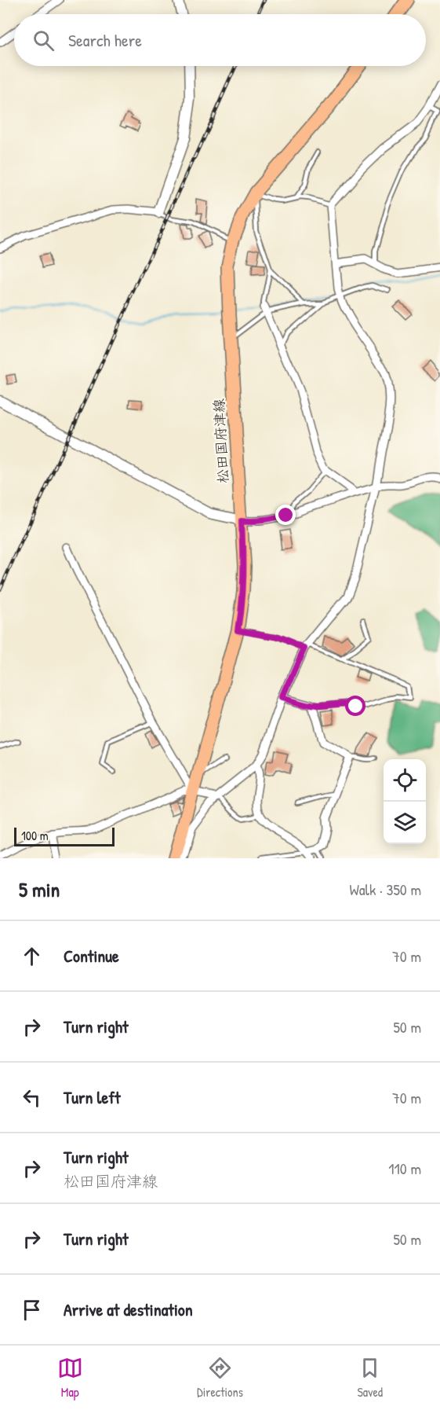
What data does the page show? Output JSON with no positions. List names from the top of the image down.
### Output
{
  "streets": {
    "main road": ["松田国府津線"]
  },
  "scale_bar": "100 m",
  "page": {
    "search": "Search here",
    "scale": "100 m",
    "heading": ["5 min", "Walk · 350 m"],
    "list": [
      ["Continue", "70 m"],
      ["Turn right", "50 m"],
      ["Turn left", "70 m"],
      ["Turn right", "松田国府津線", "110 m"],
      ["Turn right", "50 m"],
      "Arrive at destination"
    ],
    "nav": ["Map", "Directions", "Saved"]
  }
}
